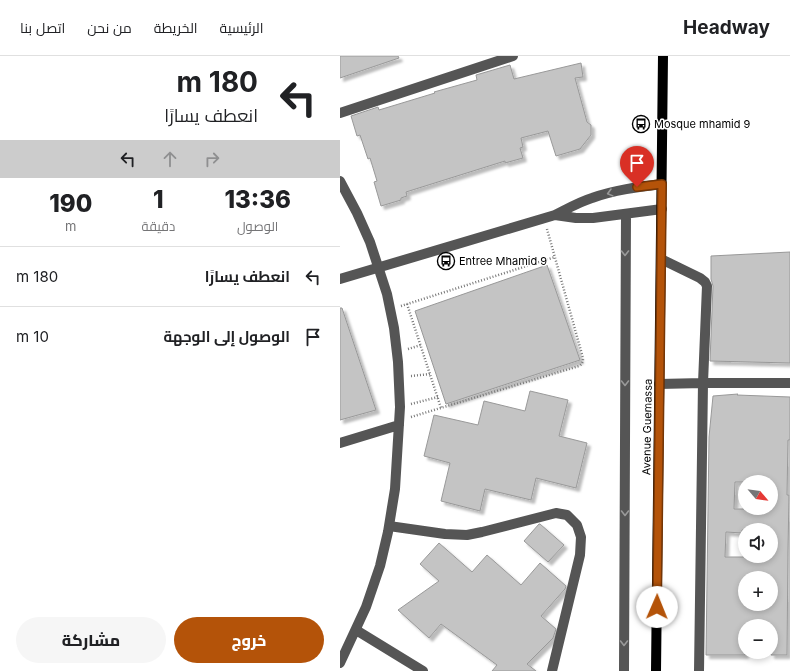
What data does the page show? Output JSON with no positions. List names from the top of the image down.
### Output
{
  "streets": {
    "main road": ["Avenue Guemassa"]
  },
  "places": {
    "bus stop": ["Mosque mhamid 9", "Entree Mhamid 9"]
  },
  "north": "bottom right",
  "page": {
    "header": "Headway",
    "nav": [
      "الرئيسية",
      "الخريطة",
      "من نحن",
      "اتصل بنا"
    ],
    "turn": ["180 m", "انعطف يسارًا"],
    "eta": [
      "13:36",
      "الوصول",
      "1",
      "دقيقة",
      "190",
      "m"
    ],
    "list": [
      {
        "name": "انعطف يسارًا",
        "value": "180 m"
      },
      {
        "name": "الوصول إلى الوجهة",
        "value": "10 m"
      }
    ],
    "map_buttons": ["+", "−"],
    "buttons": ["خروج", "مشاركة"]
  }
}
